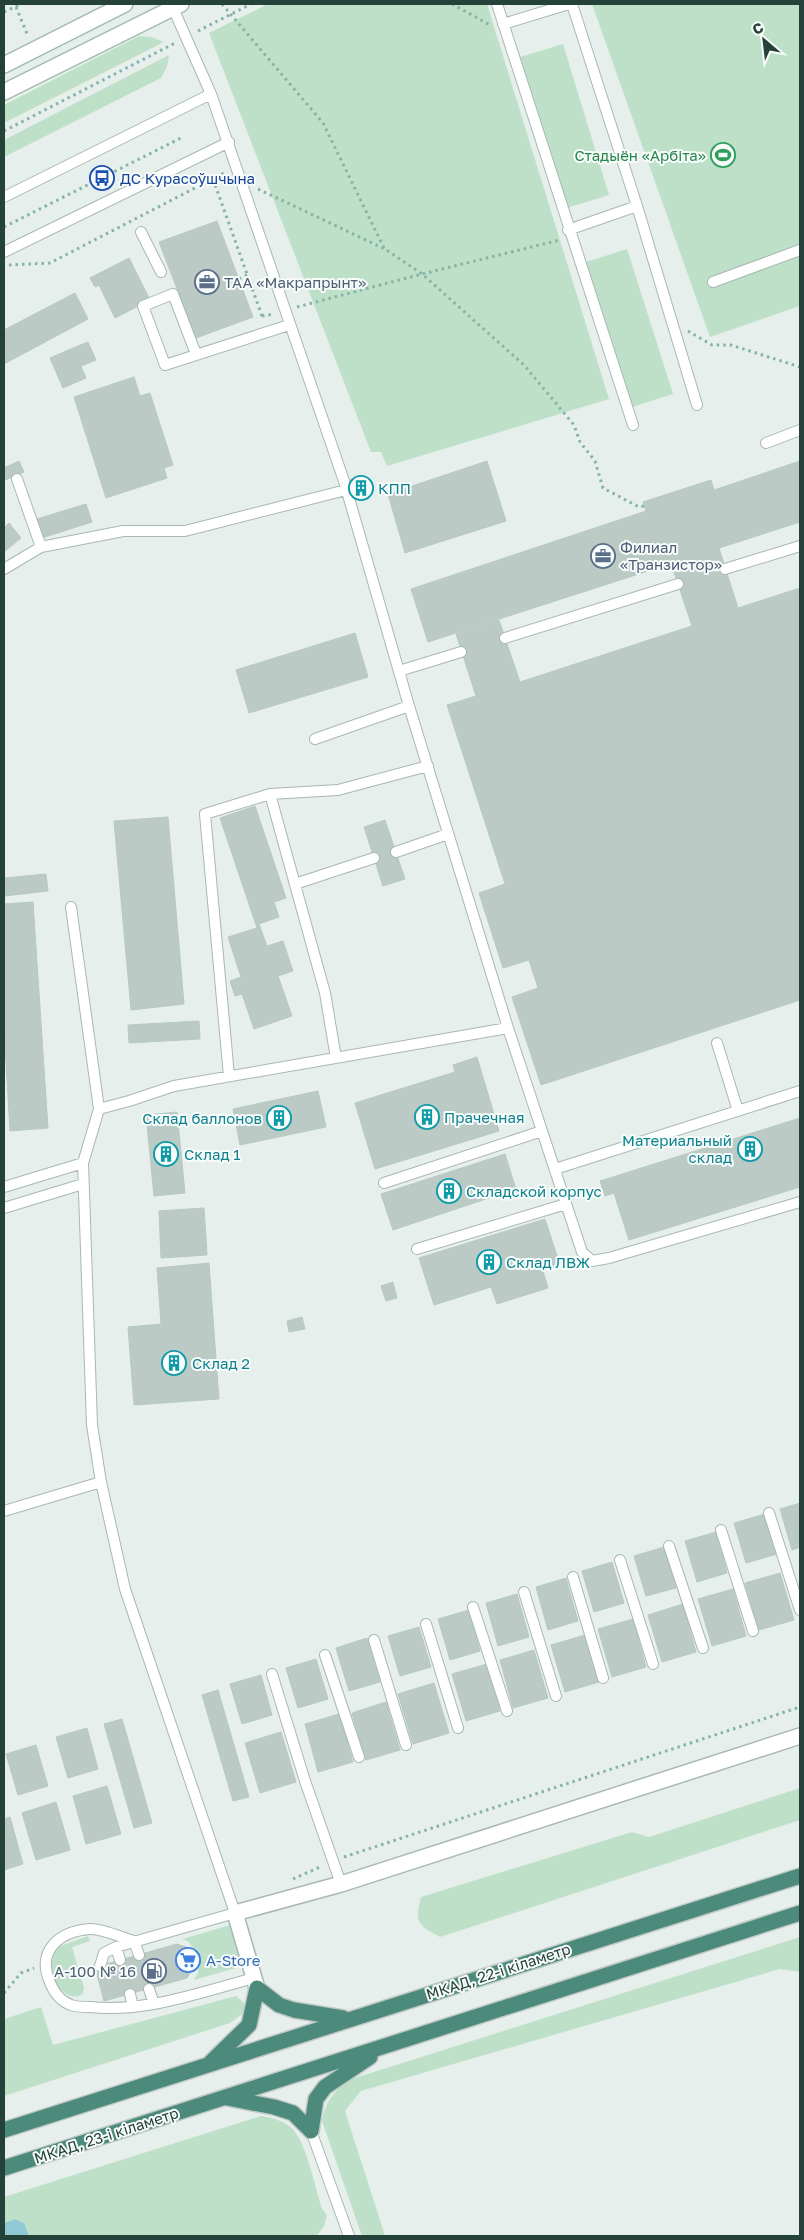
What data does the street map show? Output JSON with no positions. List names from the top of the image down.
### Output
{
  "streets": {
    "highway": ["МКАД, 22-і кіламетр", "МКАД, 23-і кіламетр"]
  },
  "places": {
    "sports": ["Стадыён «Арбіта»"],
    "bus stop": ["ДС Курасоўшчына"],
    "office": ["ТАА «Макрапрынт»", "Филиал «Транзистор»"],
    "building": [
      "КПП",
      "Прачечная",
      "Склад баллонов",
      "Материальный склад",
      "Склад 1",
      "Складской корпус",
      "Склад ЛВЖ",
      "Склад 2"
    ],
    "supermarket": ["A-Store"],
    "fuel station": ["А-100 № 16"]
  },
  "north": "top left"
}
